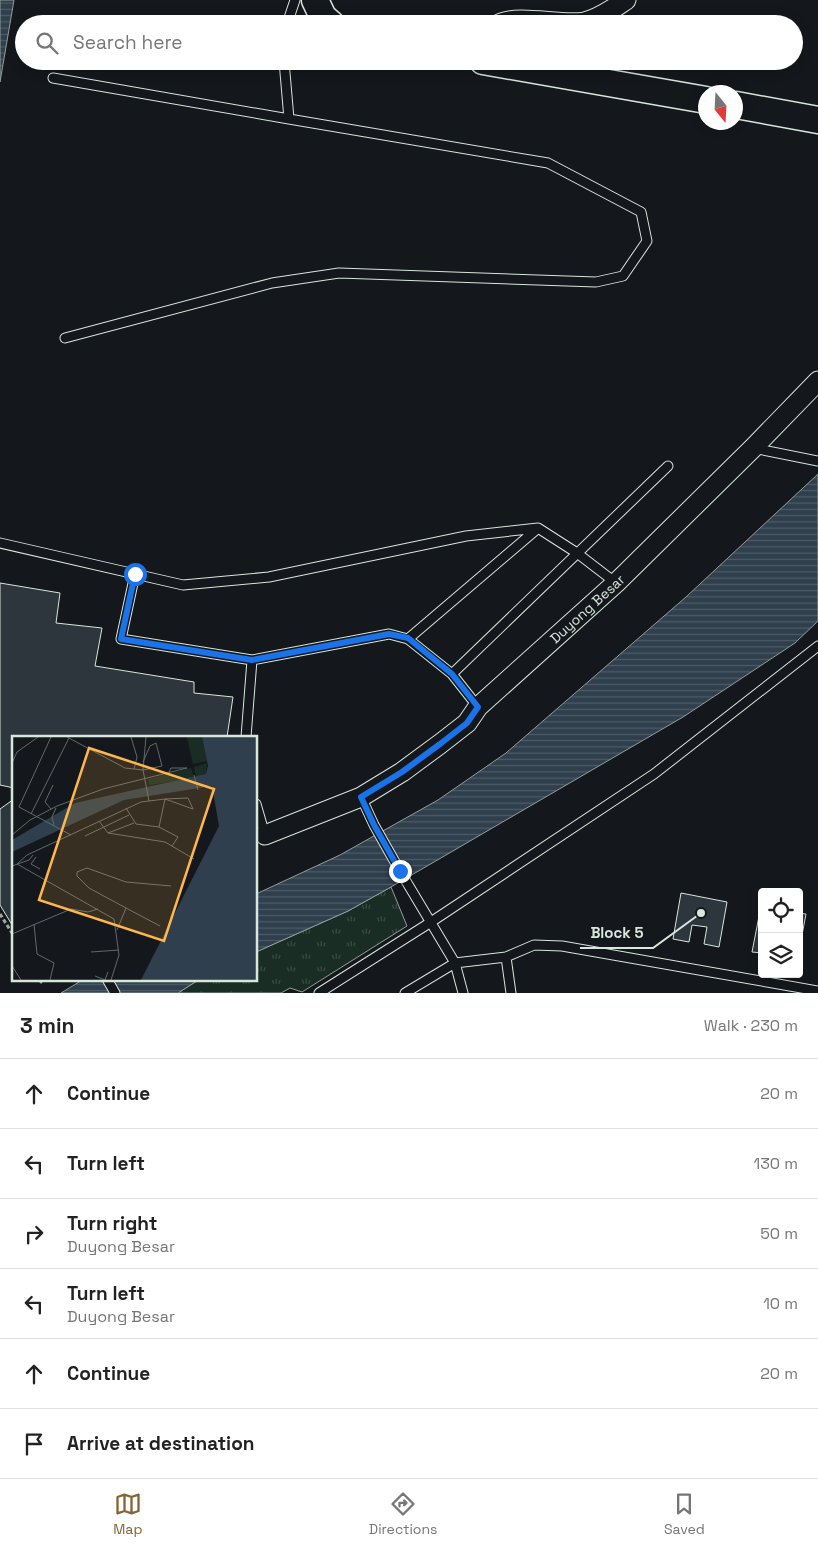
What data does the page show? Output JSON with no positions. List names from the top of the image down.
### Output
{
  "streets": {
    "street": ["Duyong Besar"]
  },
  "places": ["Block 5"],
  "north": "bottom",
  "page": {
    "search": "Search here",
    "heading": ["3 min", "Walk · 230 m"],
    "list": [
      ["Continue", "20 m"],
      ["Turn left", "130 m"],
      ["Turn right", "Duyong Besar", "50 m"],
      ["Turn left", "Duyong Besar", "10 m"],
      ["Continue", "20 m"],
      "Arrive at destination"
    ],
    "nav": ["Map", "Directions", "Saved"]
  }
}
